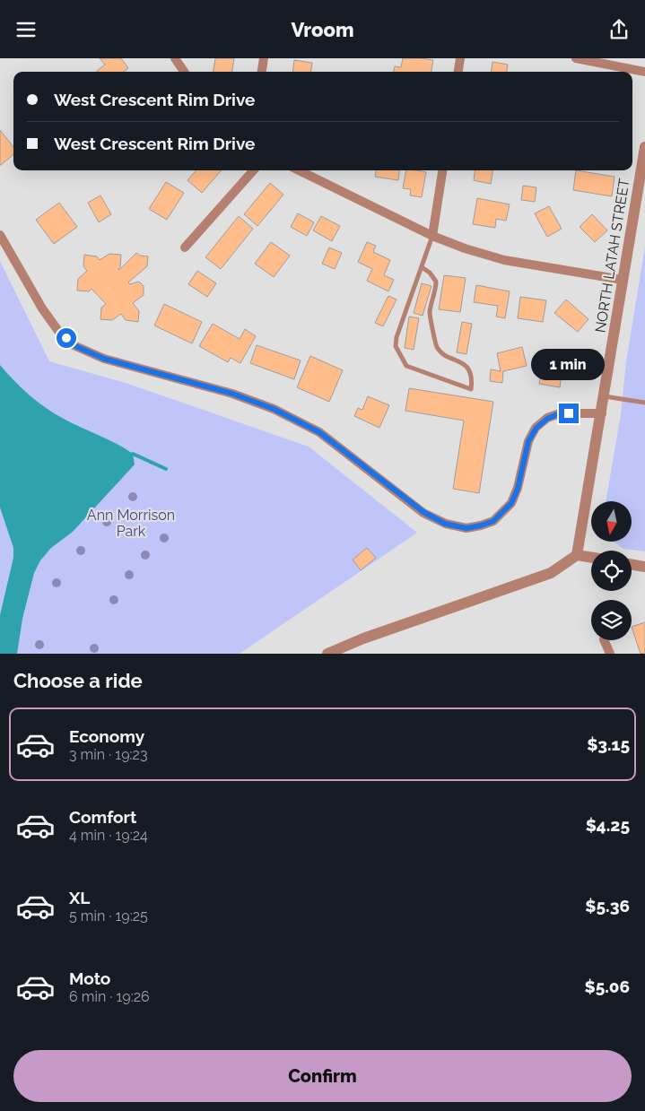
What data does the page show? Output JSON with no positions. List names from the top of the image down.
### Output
{
  "streets": {
    "street": ["NORTH LATAH STREET"]
  },
  "parks": ["Ann Morrison Park"],
  "north": "bottom",
  "page": {
    "header": "Vroom",
    "banner": ["West Crescent Rim Drive", "West Crescent Rim Drive"],
    "bubble": "1 min",
    "heading": "Choose a ride",
    "list": [
      {
        "name": "Economy",
        "note": "3 min · 19:23",
        "value": "$3.15"
      },
      {
        "name": "Comfort",
        "note": "4 min · 19:24",
        "value": "$4.25"
      },
      {
        "name": "XL",
        "note": "5 min · 19:25",
        "value": "$5.36"
      },
      {
        "name": "Moto",
        "note": "6 min · 19:26",
        "value": "$5.06"
      }
    ],
    "buttons": "Confirm"
  }
}
